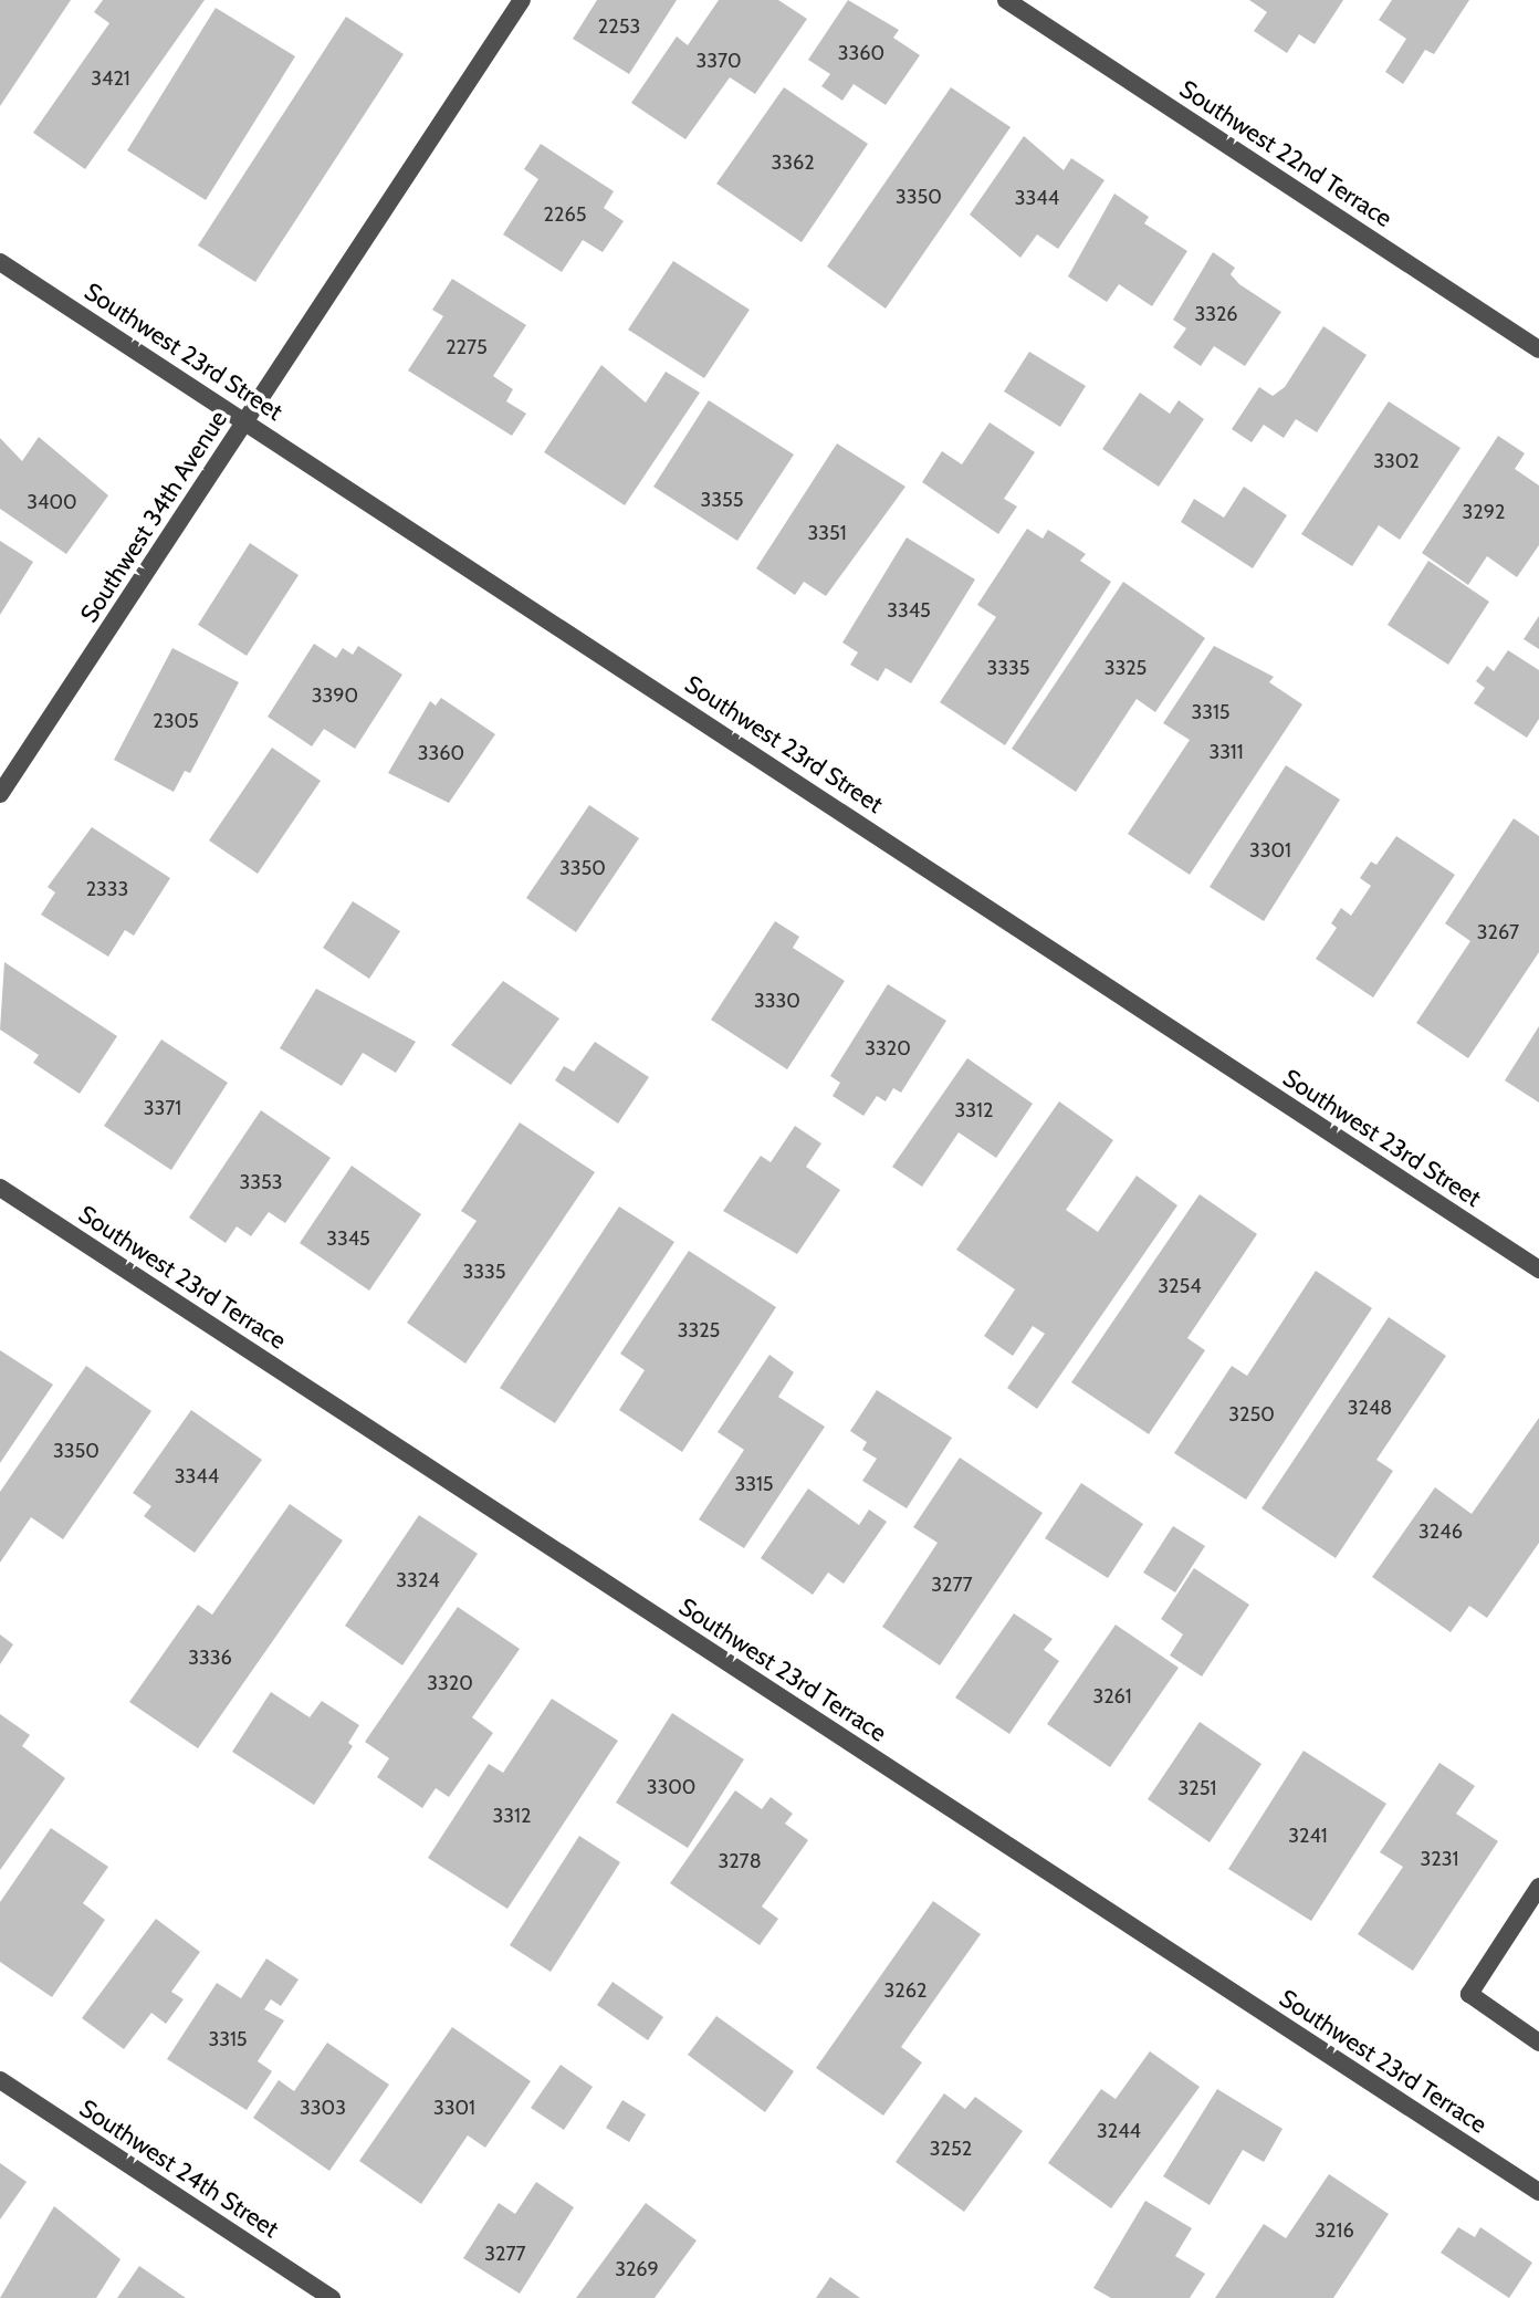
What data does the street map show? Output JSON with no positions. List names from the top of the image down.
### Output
{
  "streets": {
    "street": [
      "Southwest 22nd Terrace",
      "Southwest 23rd Street",
      "Southwest 34th Avenue",
      "Southwest 23rd Terrace",
      "Southwest 24th Street"
    ]
  },
  "crossings": [
    ["Southwest 23rd Street", "Southwest 34th Avenue"]
  ],
  "house_numbers": [
    "2253",
    "3360",
    "3370",
    "3421",
    "3362",
    "3350",
    "3344",
    "2265",
    "3326",
    "2275",
    "3302",
    "3355",
    "3400",
    "3292",
    "3351",
    "3345",
    "3335",
    "3325",
    "3390",
    "3315",
    "2305",
    "3311",
    "3360",
    "3301",
    "3350",
    "2333",
    "3267",
    "3330",
    "3320",
    "3371",
    "3312",
    "3353",
    "3345",
    "3335",
    "3254",
    "3325",
    "3248",
    "3250",
    "3350",
    "3344",
    "3315",
    "3246",
    "3324",
    "3277",
    "3336",
    "3320",
    "3261",
    "3300",
    "3251",
    "3312",
    "3241",
    "3231",
    "3278",
    "3262",
    "3315",
    "3303",
    "3301",
    "3244",
    "3252",
    "3216",
    "3277",
    "3269"
  ]
}
